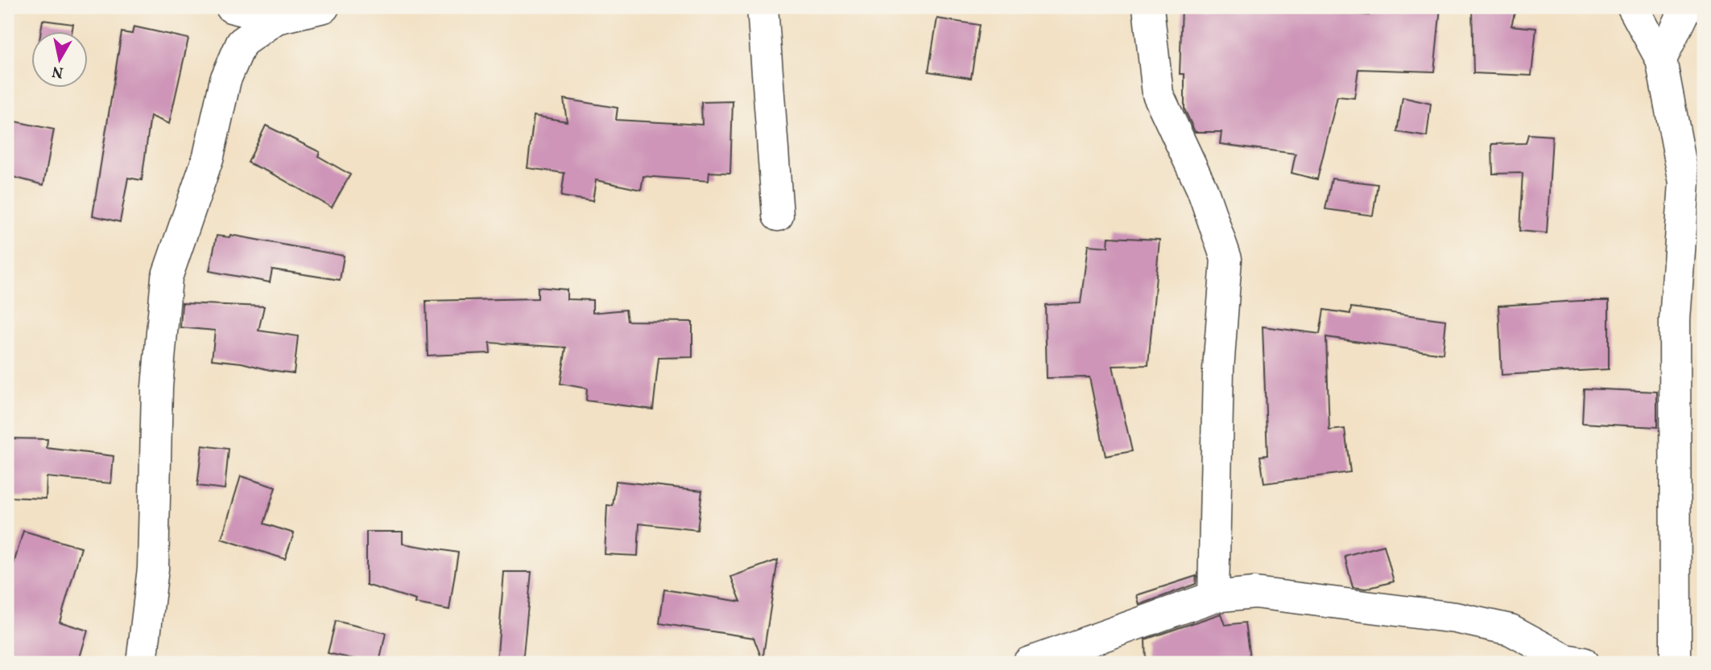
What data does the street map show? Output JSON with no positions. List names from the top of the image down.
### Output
{
  "north": "bottom"
}
